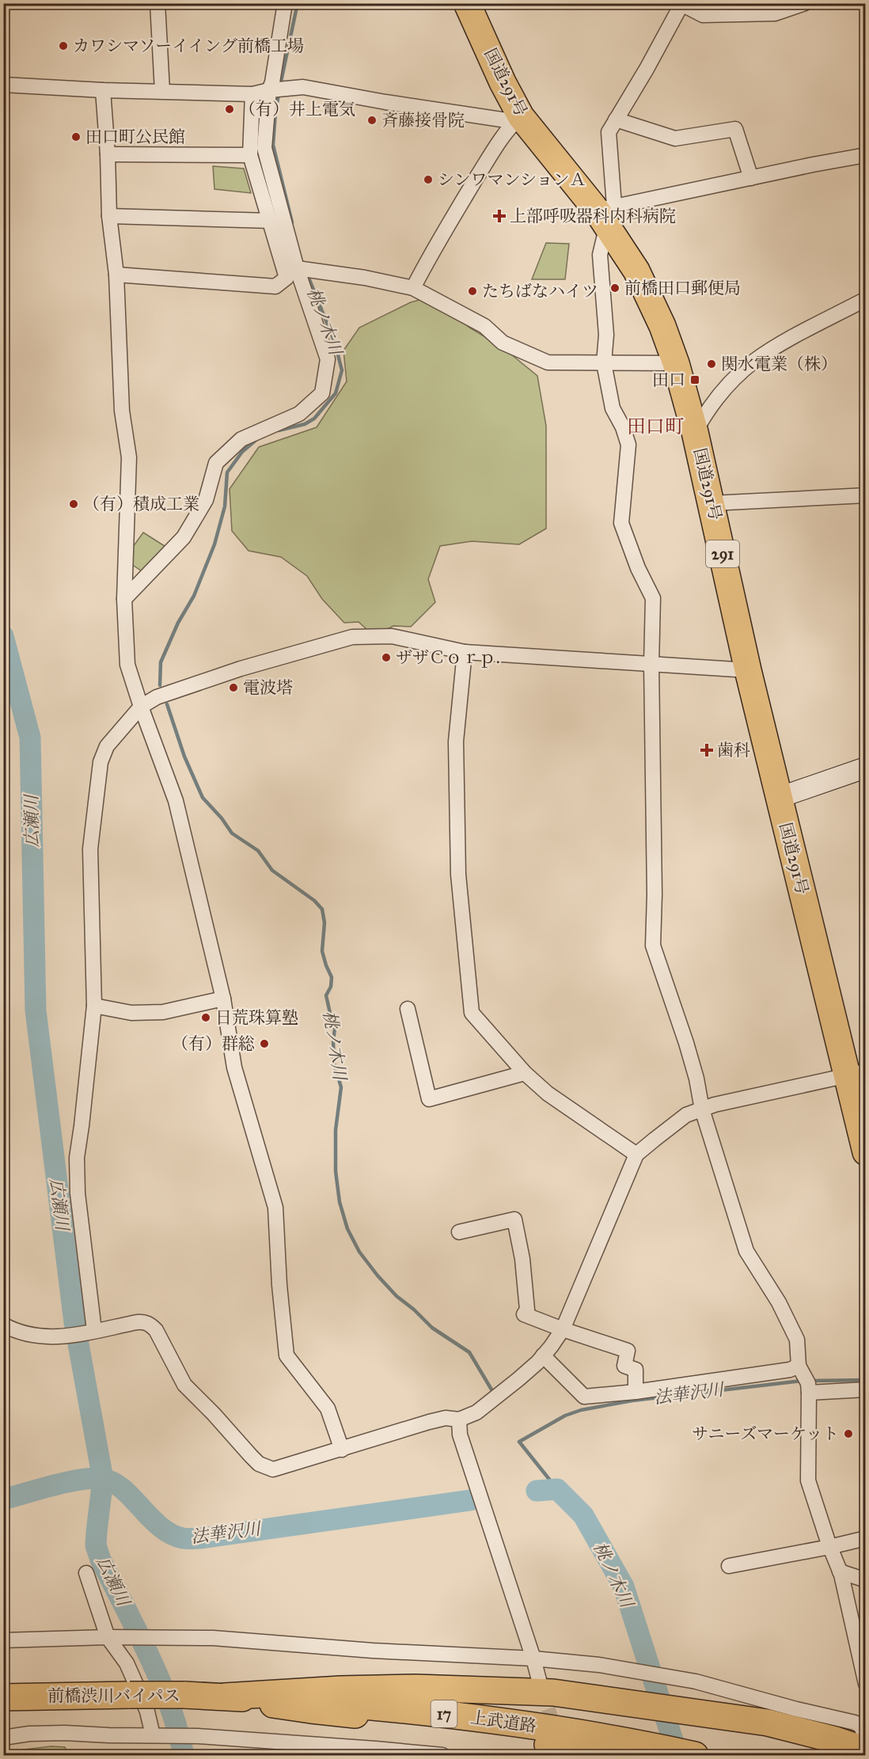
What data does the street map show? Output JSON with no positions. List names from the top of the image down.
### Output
{
  "streets": {
    "highway": [
      "国道291号",
      "291",
      "前橋渋川バイパス",
      "17",
      "上武道路"
    ]
  },
  "crossings": [
    ["前橋渋川バイパス", "上武道路"]
  ],
  "districts": ["田口町"],
  "water": ["桃ノ木川", "広瀬川", "法華沢川"],
  "places": {
    "other": [
      "カワシマソーイイング前橋工場",
      "（有）井上電気",
      "斉藤接骨院",
      "田口町公民館",
      "シンワマンションＡ",
      "前橋田口郵便局",
      "たちばなハイツ",
      "関水電業（株）",
      "（有）積成工業",
      "ザザＣｏｒｐ．",
      "電波塔",
      "日荒珠算塾",
      "（有）群総",
      "サニーズマーケット"
    ],
    "health": ["上部呼吸器科内科病院", "歯科"],
    "transit": ["田口"]
  }
}
